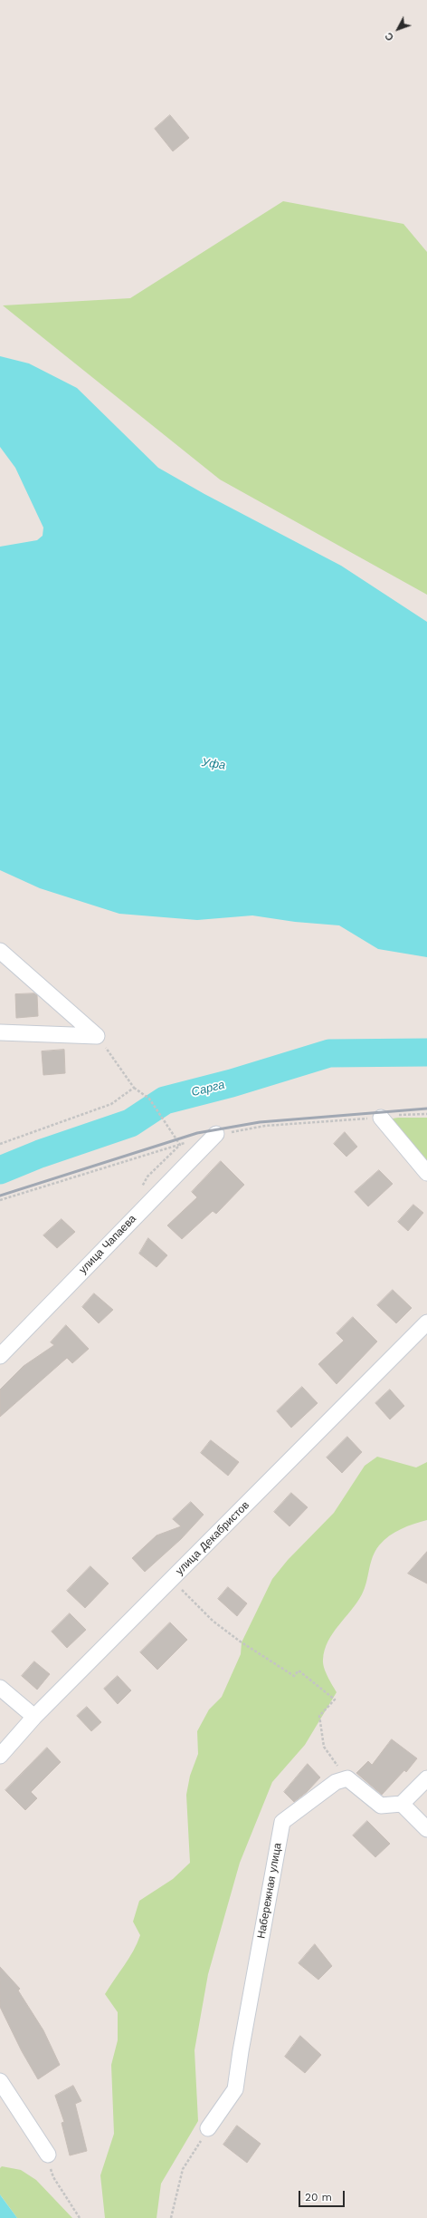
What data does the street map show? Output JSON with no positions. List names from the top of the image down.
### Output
{
  "streets": {
    "street": ["улица Чапаева", "улица Декабристов", "Набережная улица"]
  },
  "water": ["Уфа", "Сарга"],
  "scale_bar": "20 m",
  "north": "bottom left"
}
